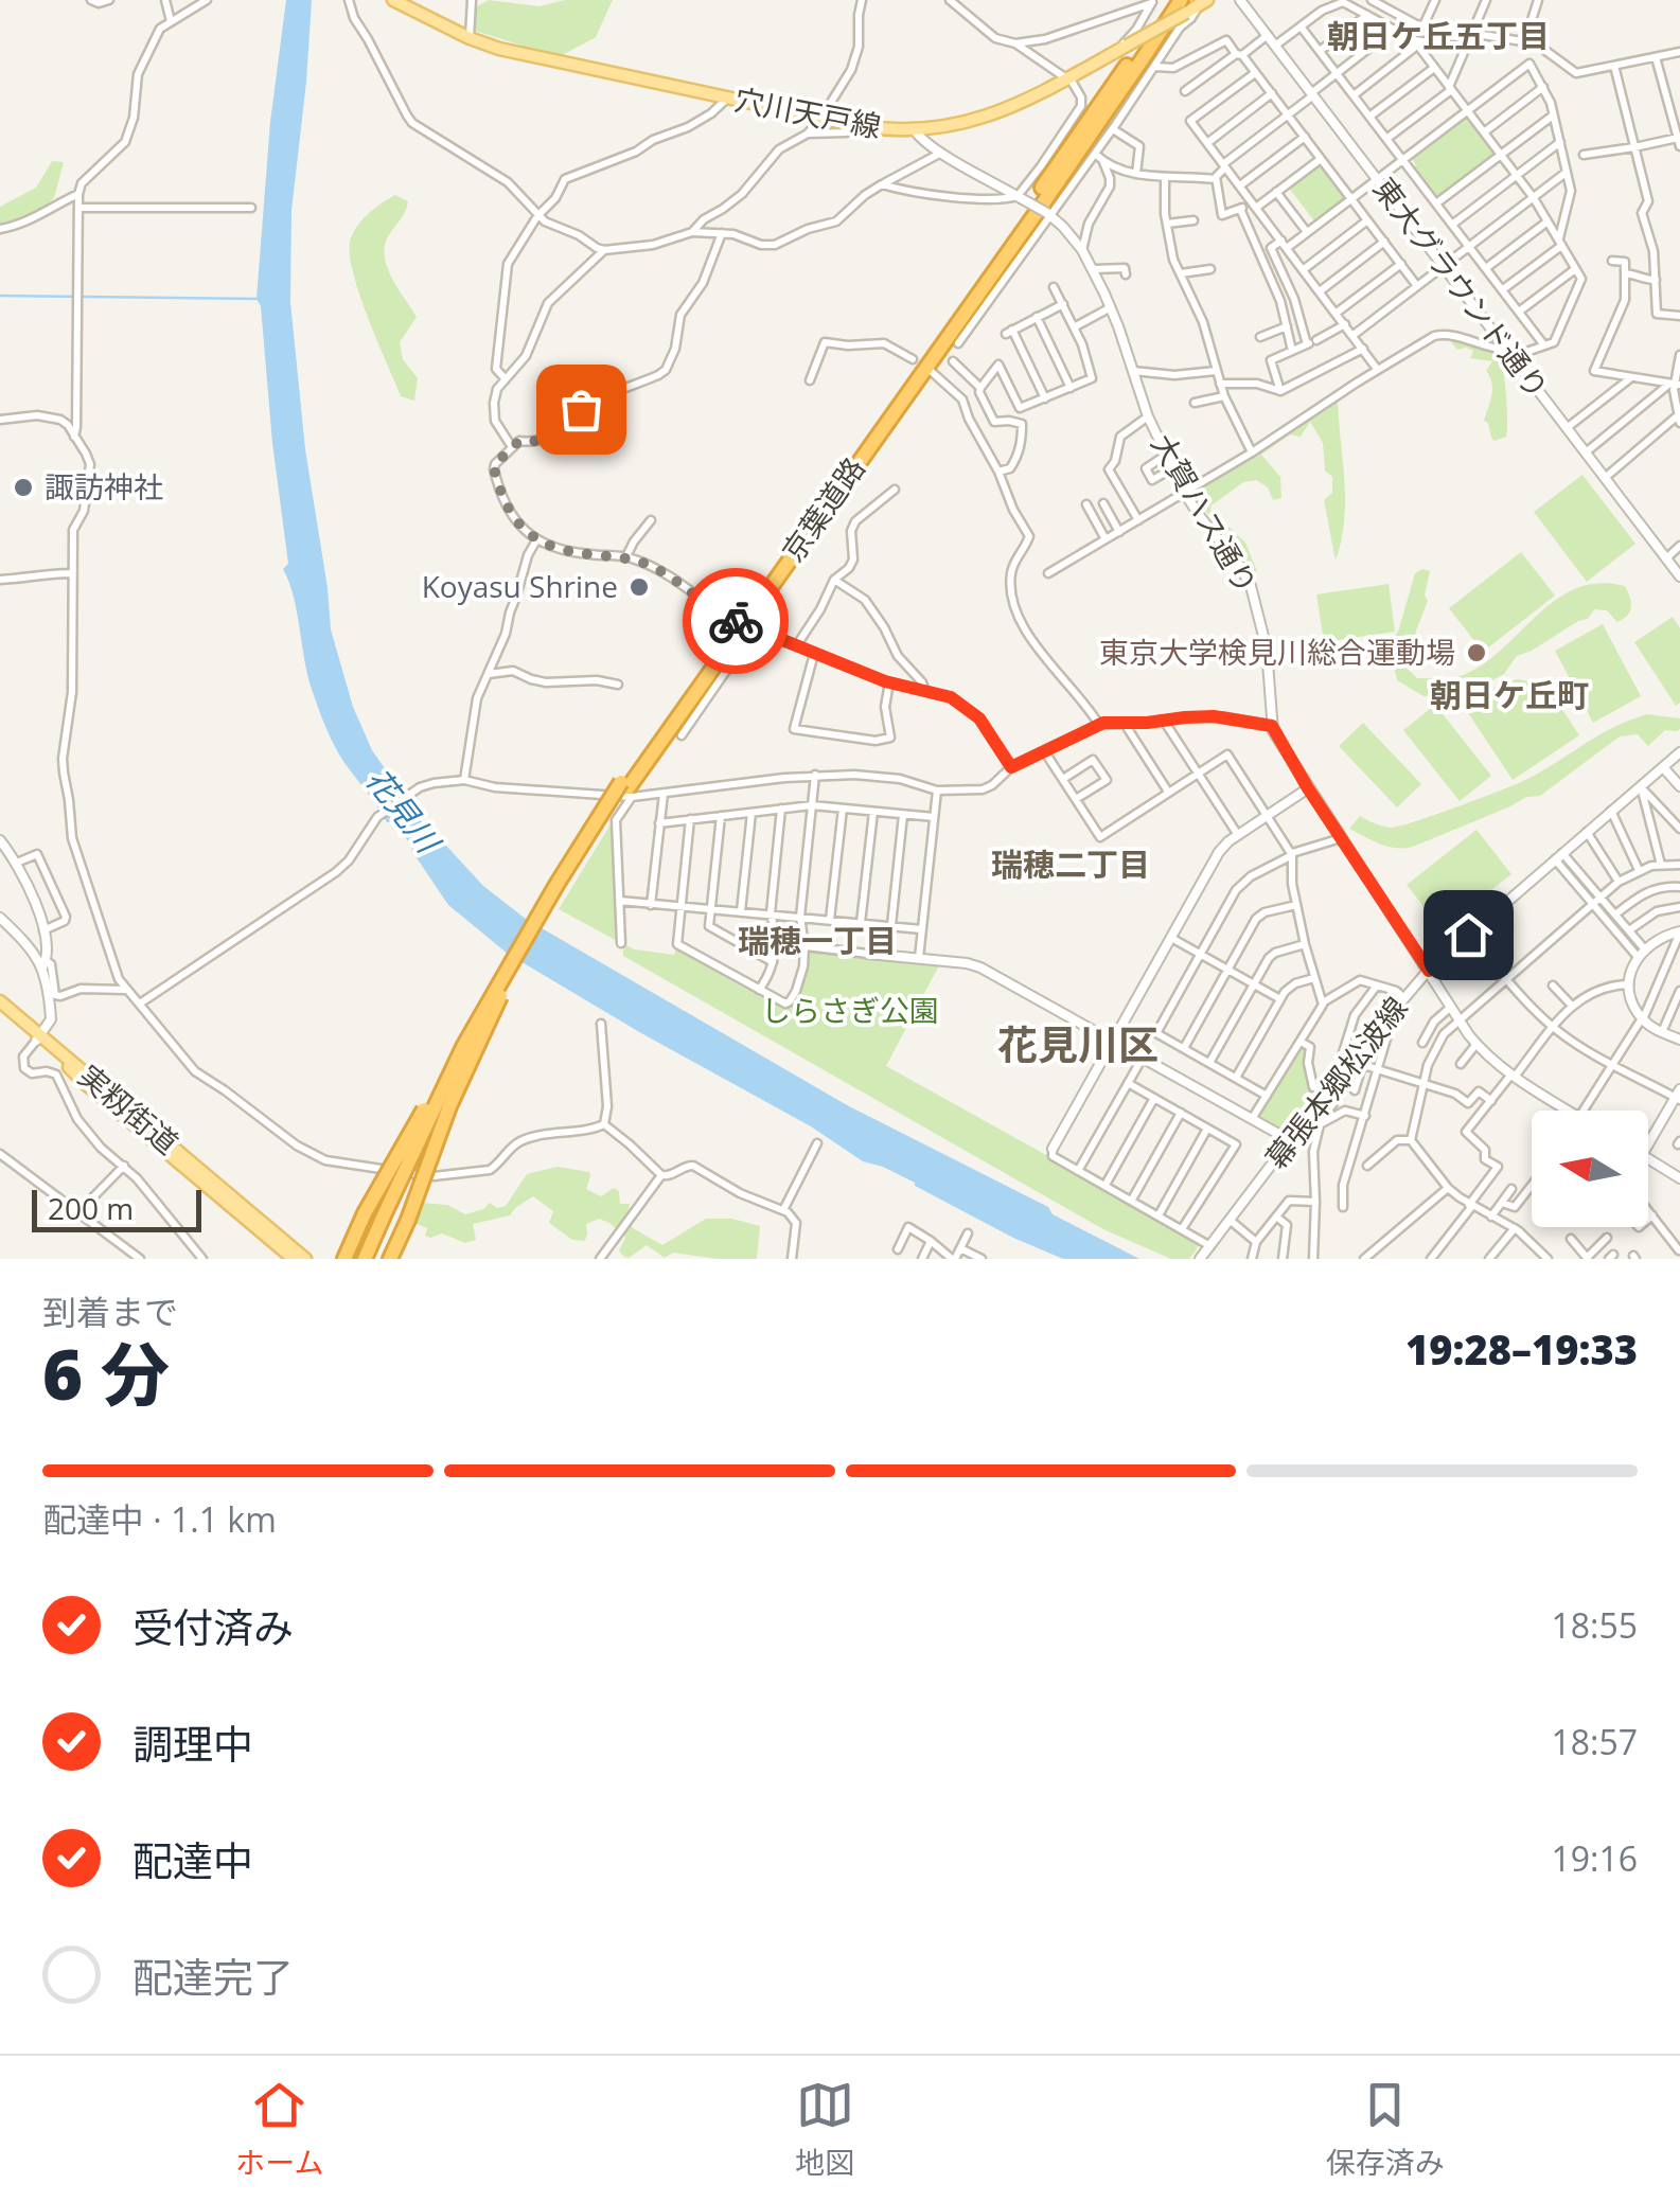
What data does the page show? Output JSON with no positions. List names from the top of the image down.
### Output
{
  "streets": {
    "highway": ["京葉道路"],
    "main road": ["穴川天戸線", "実籾街道"],
    "street": ["東大グラウンド通り", "大賀ハス通り", "幕張本郷松波線"]
  },
  "crossings": [
    ["穴川天戸線", "京葉道路"],
    ["穴川天戸線", "大賀ハス通り"],
    ["大賀ハス通り", "幕張本郷松波線"]
  ],
  "districts": [
    "朝日ケ丘五丁目",
    "朝日ケ丘町",
    "瑞穂二丁目",
    "瑞穂一丁目",
    "花見川区"
  ],
  "water": ["花見川"],
  "parks": ["しらさぎ公園"],
  "places": ["諏訪神社", "Koyasu Shrine", "東京大学検見川総合運動場"],
  "scale_bar": "200 m",
  "north": "left",
  "page": {
    "scale": "200 m",
    "heading": ["6 分", "到着まで", "19:28–19:33"],
    "bar": "配達中 · 1.1 km",
    "list": [
      ["受付済み", "18:55"],
      ["調理中", "18:57"],
      ["配達中", "19:16"],
      "配達完了"
    ],
    "tabs": ["ホーム", "地図", "保存済み"]
  }
}
